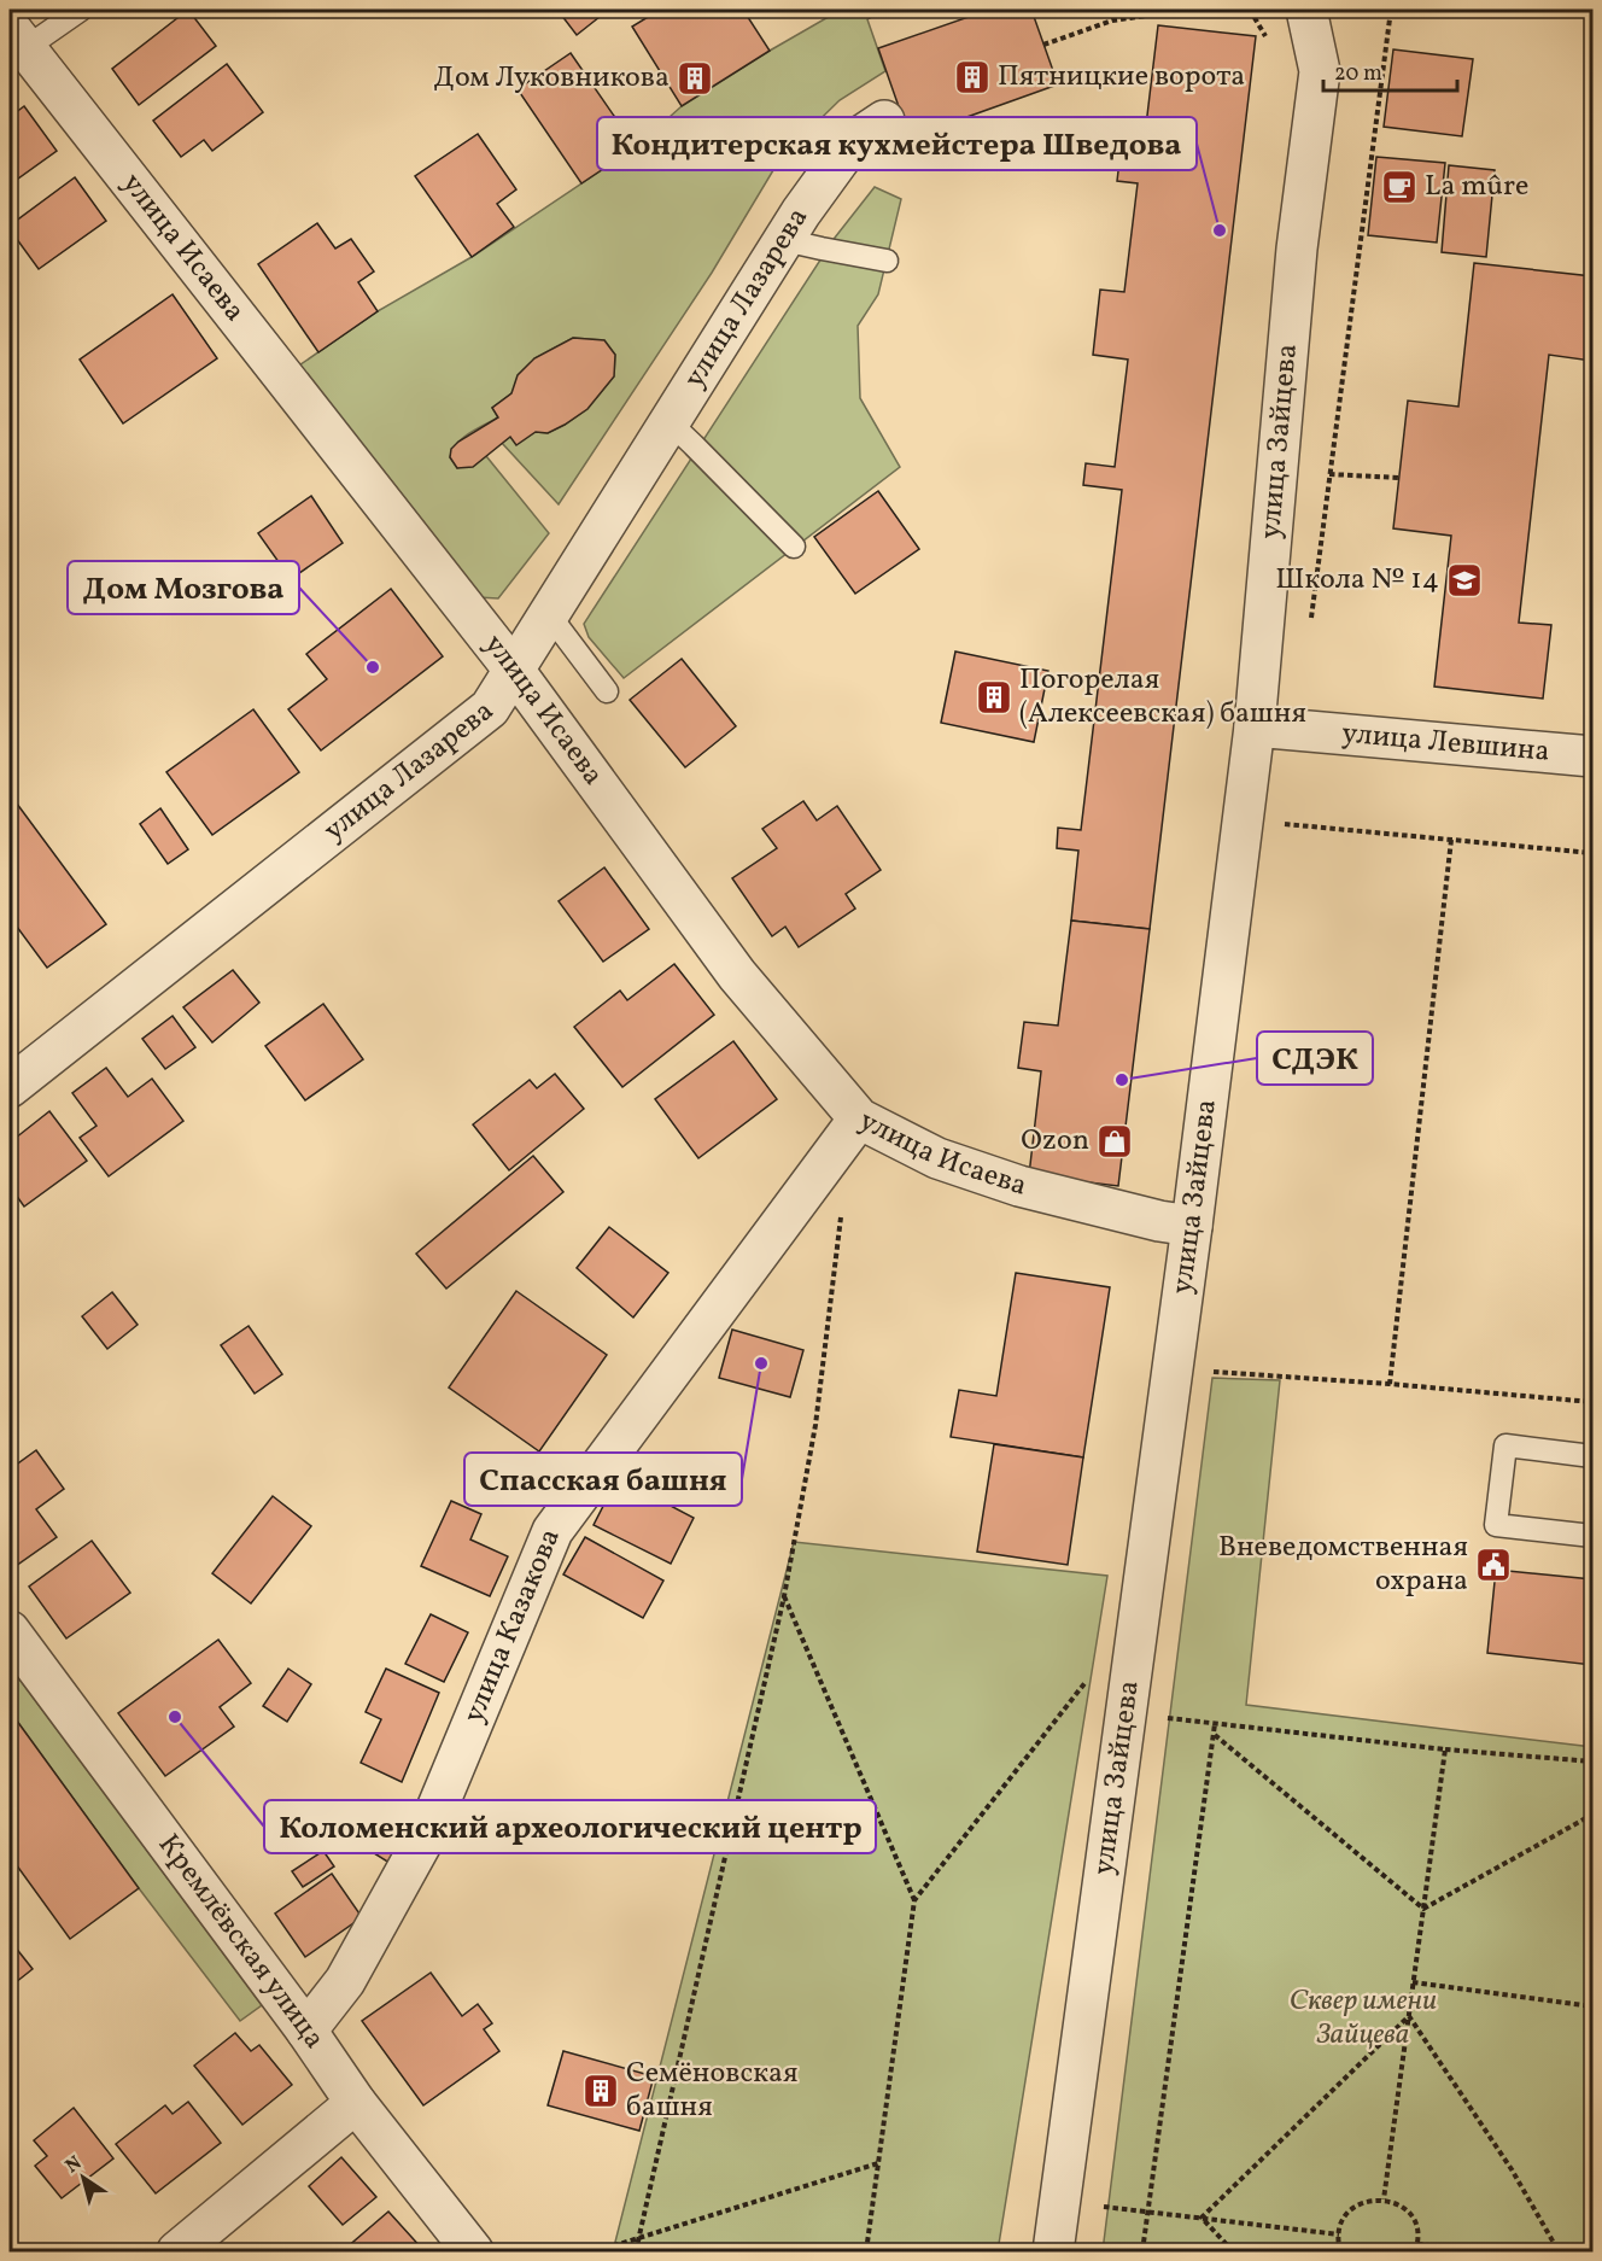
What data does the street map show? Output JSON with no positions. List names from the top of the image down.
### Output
{
  "streets": {
    "street": [
      "улица Исаева",
      "улица Лазарева",
      "улица Зайцева",
      "улица Левшина",
      "улица Казакова",
      "Кремлёвская улица"
    ]
  },
  "crossings": [
    ["улица Исаева", "улица Лазарева"],
    ["улица Исаева", "улица Зайцева"],
    ["улица Исаева", "улица Казакова"],
    ["улица Зайцева", "улица Левшина"],
    ["улица Казакова", "Кремлёвская улица"]
  ],
  "parks": ["Сквер имени Зайцева"],
  "places": {
    "building": [
      "Пятницкие ворота",
      "Дом Луковникова",
      "Погорелая (Алексеевская) башня",
      "Семёновская башня"
    ],
    "cafe": ["La mûre"],
    "other": [
      "Кондитерская кухмейстера Шведова",
      "Дом Мозгова",
      "СДЭК",
      "Спасская башня",
      "Коломенский археологический центр"
    ],
    "school or university": ["Школа № 14"],
    "shop": ["Ozon"],
    "public building": ["Вневедомственная охрана"]
  },
  "scale_bar": "20 m",
  "north": "top left"
}
